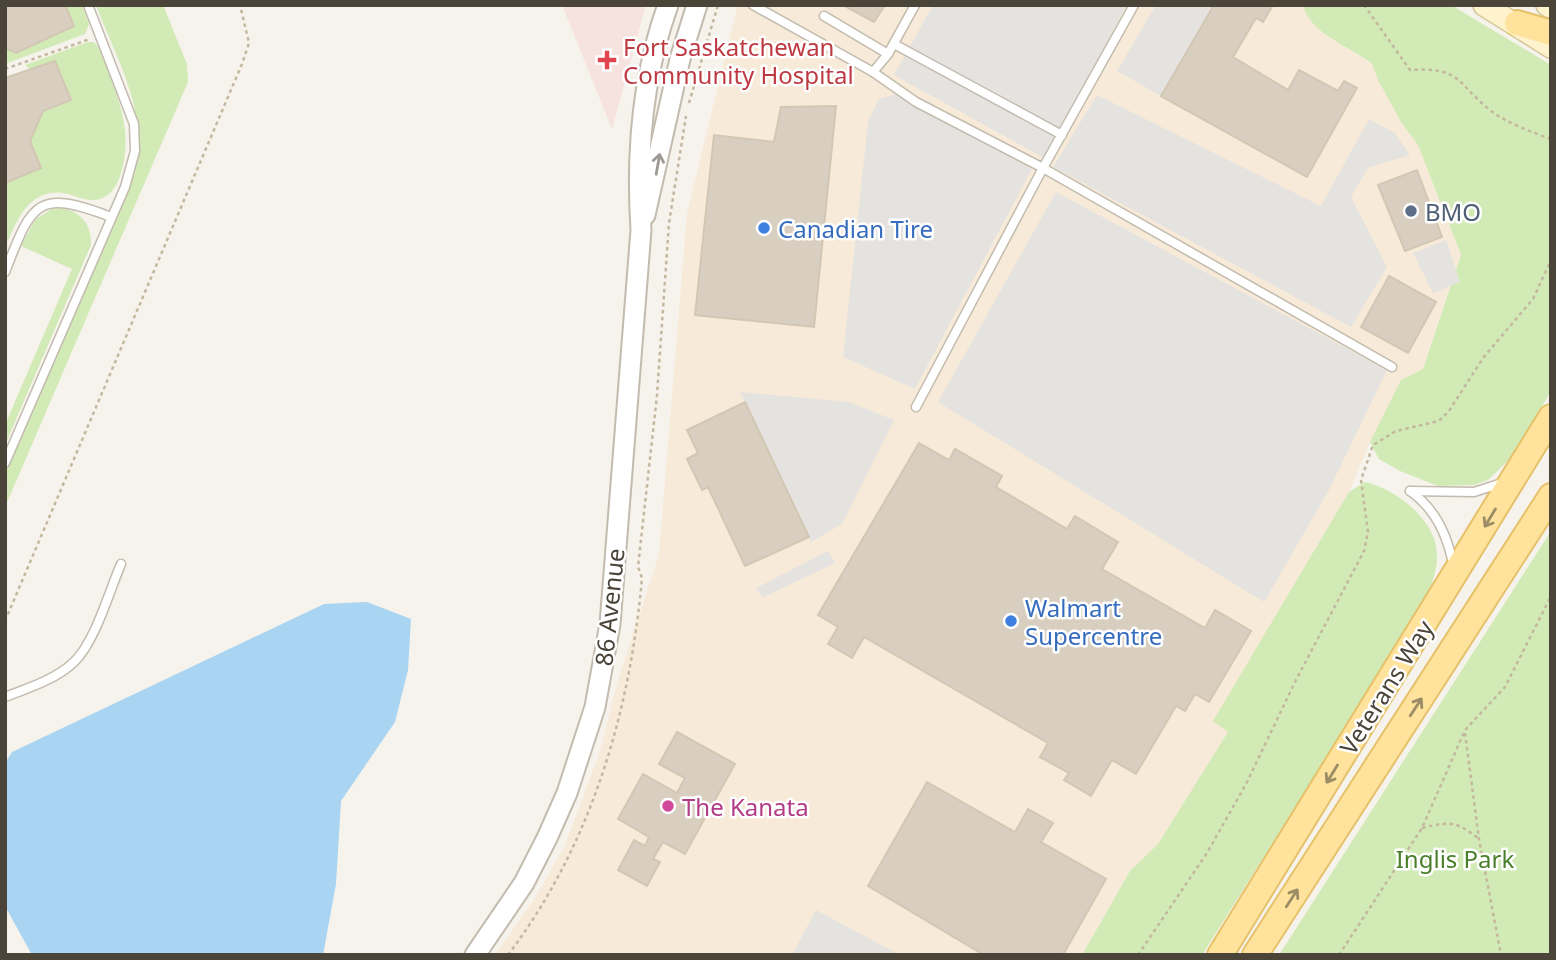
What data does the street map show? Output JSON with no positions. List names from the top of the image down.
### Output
{
  "streets": {
    "main road": ["Veterans Way"],
    "street": ["86 Avenue"]
  },
  "parks": ["Inglis Park"],
  "places": {
    "health": ["Fort Saskatchewan Community Hospital"],
    "other": [
      "BMO",
      "Canadian Tire",
      "Walmart Supercentre",
      "The Kanata"
    ]
  }
}
